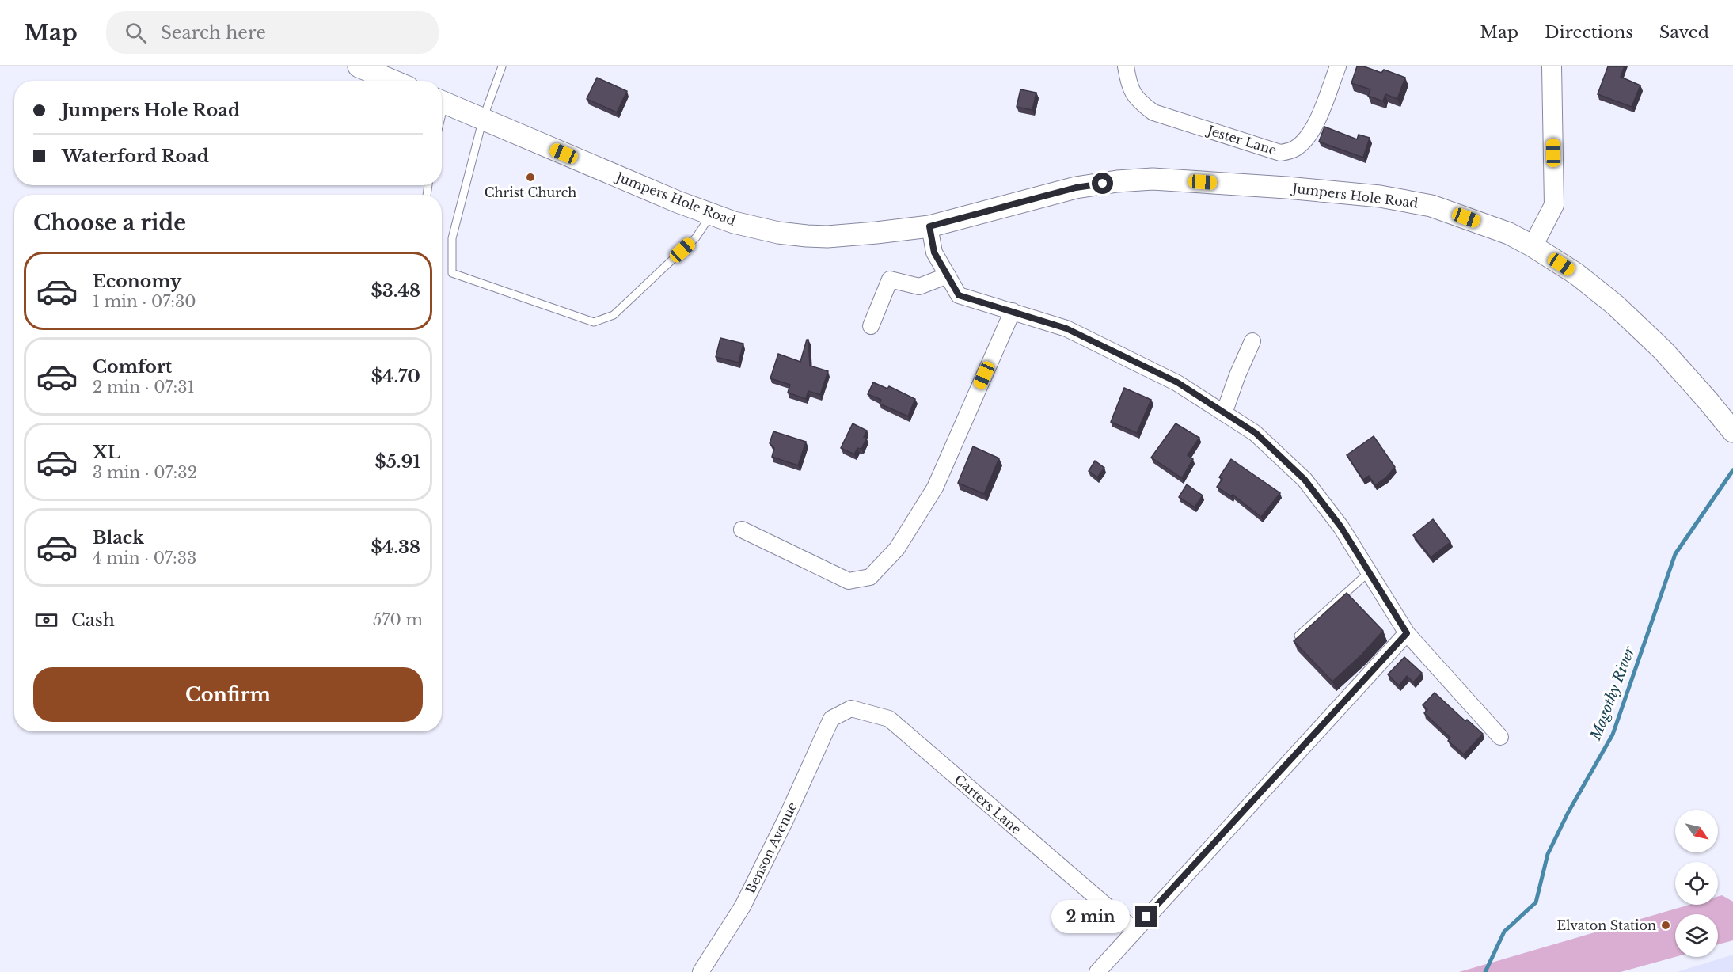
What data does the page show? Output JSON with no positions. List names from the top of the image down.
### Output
{
  "streets": {
    "main road": ["Jumpers Hole Road"],
    "street": ["Jester Lane", "Carters Lane", "Benson Avenue"]
  },
  "crossings": [
    ["Carters Lane", "Benson Avenue"]
  ],
  "water": ["Magothy River"],
  "places": ["Christ Church", "Elvaton Station"],
  "north": "bottom right",
  "page": {
    "header": "Map",
    "search": "Search here",
    "nav": ["Map", "Directions", "Saved"],
    "banner": ["Jumpers Hole Road", "Waterford Road"],
    "heading": "Choose a ride",
    "list": [
      {
        "name": "Economy",
        "note": "1 min · 07:30",
        "value": "$3.48"
      },
      {
        "name": "Comfort",
        "note": "2 min · 07:31",
        "value": "$4.70"
      },
      {
        "name": "XL",
        "note": "3 min · 07:32",
        "value": "$5.91"
      },
      {
        "name": "Black",
        "note": "4 min · 07:33",
        "value": "$4.38"
      }
    ],
    "pay": ["Cash", "570 m"],
    "buttons": "Confirm",
    "bubble": "2 min"
  }
}
